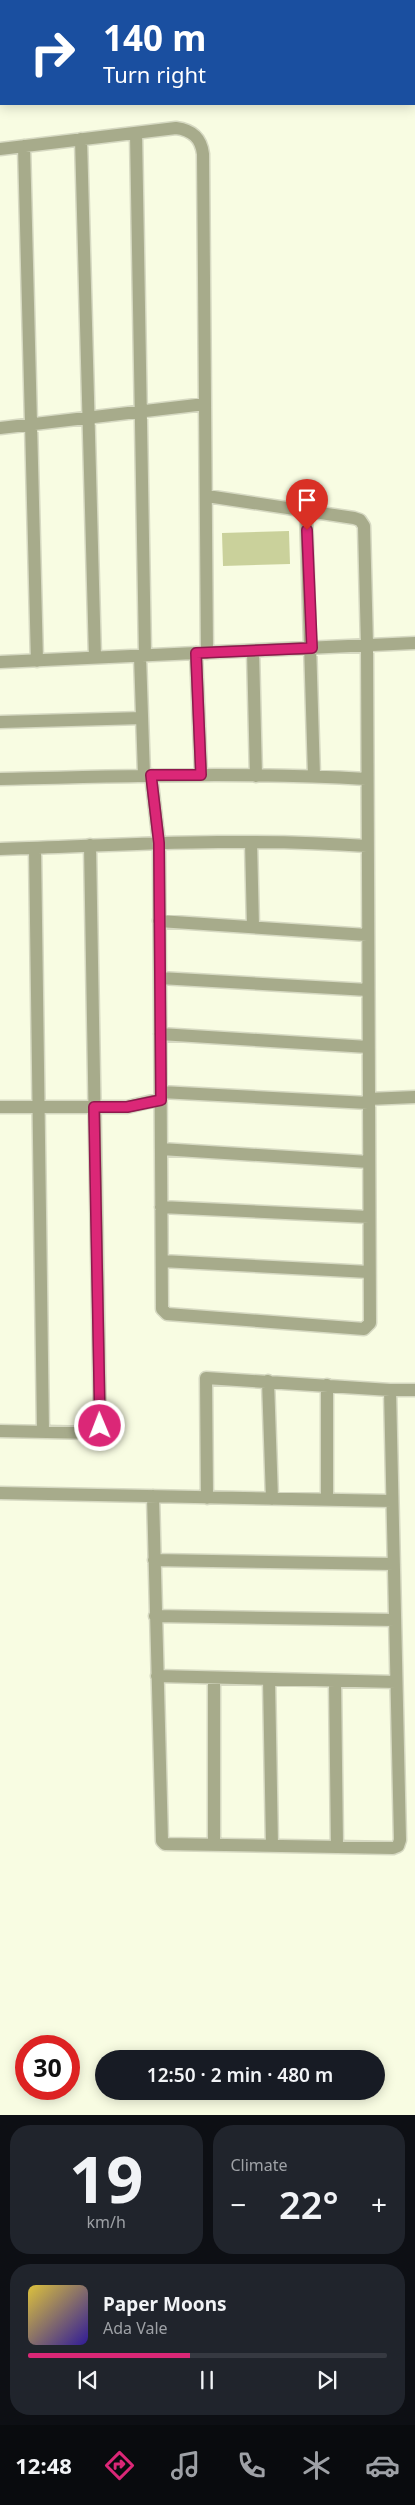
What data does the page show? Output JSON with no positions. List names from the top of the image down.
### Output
{
  "page": {
    "turn": ["140 m", "Turn right"],
    "limit": "30",
    "trip": "12:50 · 2 min · 480 m",
    "tile": [
      ["19", "km/h"],
      "Climate"
    ],
    "heat": ["−", "22°", "+"],
    "song": ["Paper Moons", "Ada Vale"],
    "tabs": "12:48"
  }
}
